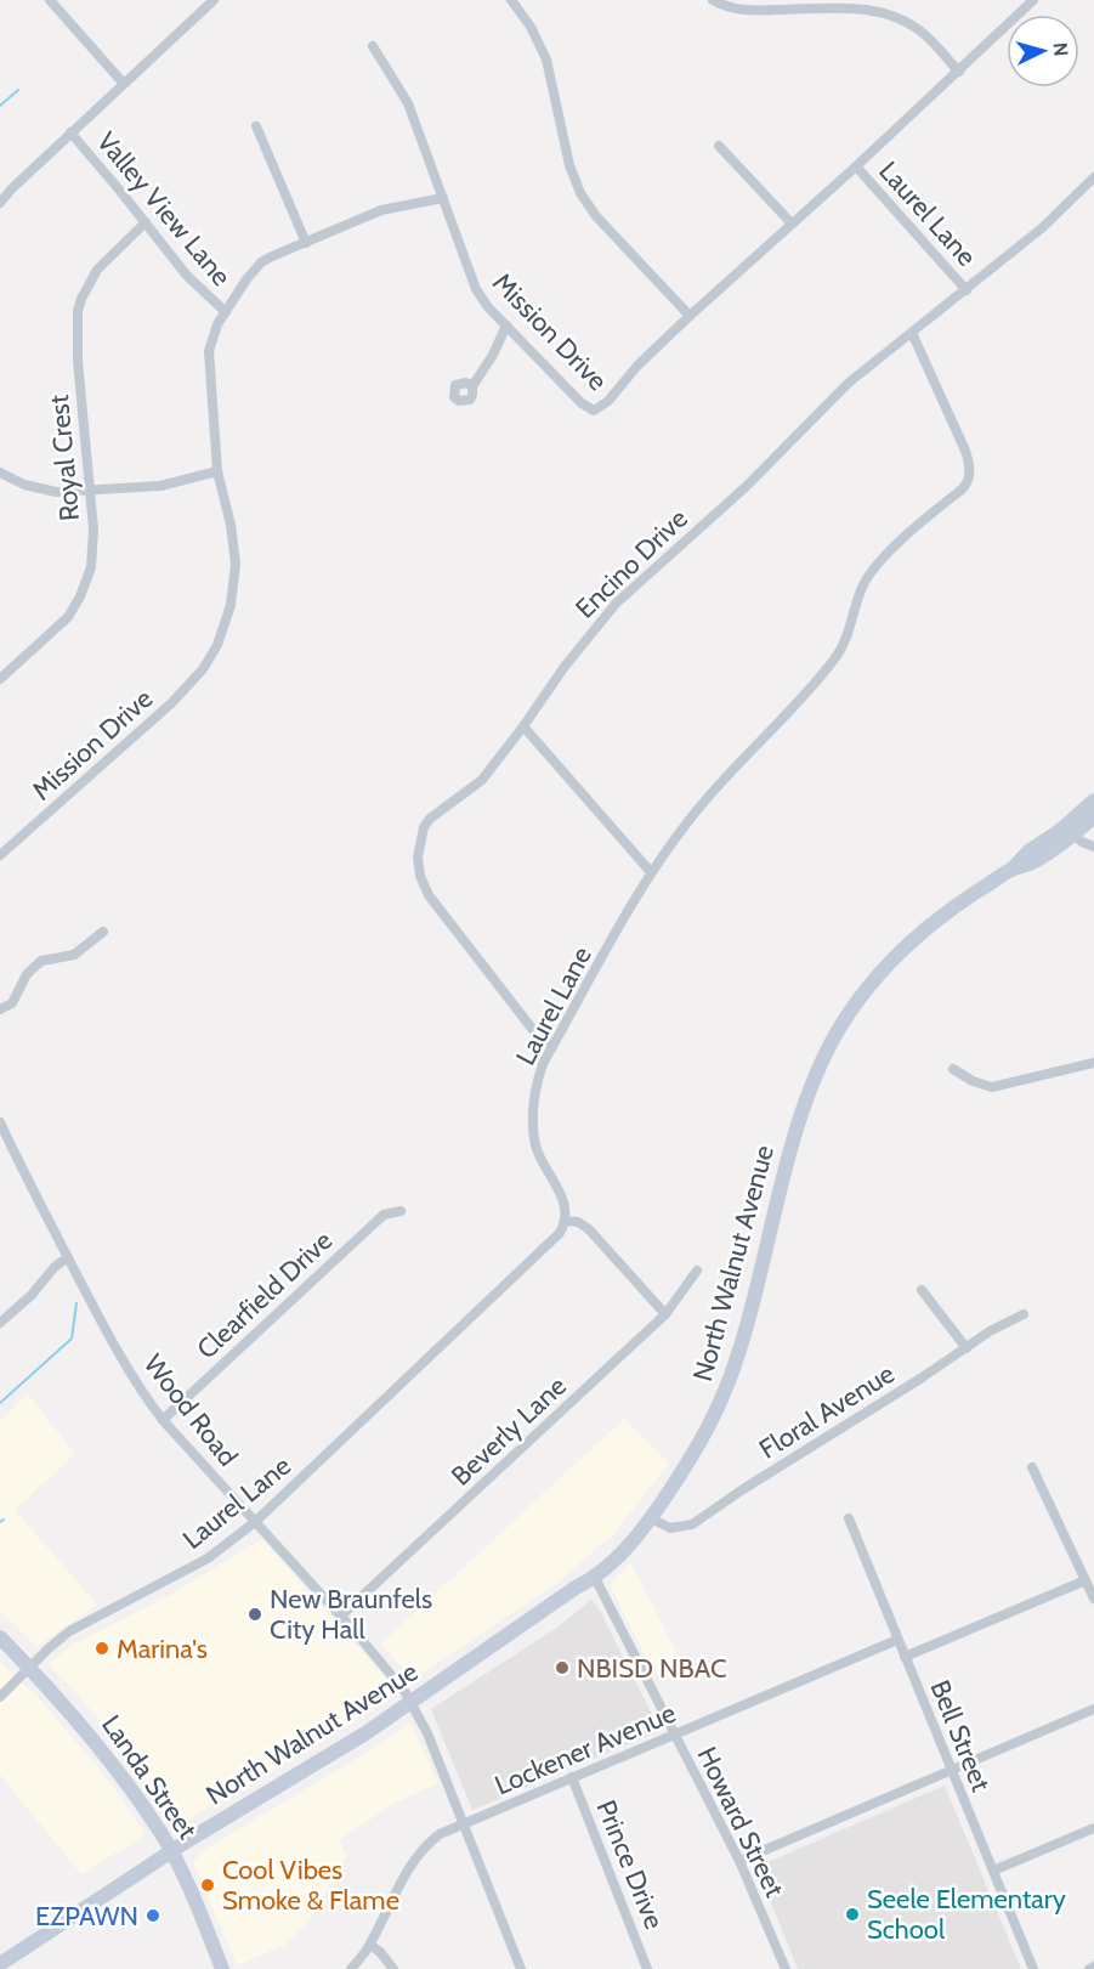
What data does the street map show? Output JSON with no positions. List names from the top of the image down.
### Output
{
  "streets": {
    "main road": ["North Walnut Avenue", "Landa Street"],
    "street": [
      "Valley View Lane",
      "Laurel Lane",
      "Mission Drive",
      "Royal Crest",
      "Encino Drive",
      "Clearfield Drive",
      "Wood Road",
      "Floral Avenue",
      "Beverly Lane",
      "Bell Street",
      "Lockener Avenue",
      "Howard Street",
      "Prince Drive"
    ]
  },
  "crossings": [
    ["Valley View Lane", "Mission Drive"],
    ["Valley View Lane", "Royal Crest"],
    ["Laurel Lane", "Mission Drive"],
    ["Laurel Lane", "Encino Drive"],
    ["Laurel Lane", "Wood Road"],
    ["Laurel Lane", "Landa Street"],
    ["North Walnut Avenue", "Wood Road"],
    ["North Walnut Avenue", "Floral Avenue"],
    ["North Walnut Avenue", "Landa Street"],
    ["North Walnut Avenue", "Howard Street"],
    ["Clearfield Drive", "Wood Road"],
    ["Wood Road", "Beverly Lane"],
    ["Wood Road", "Lockener Avenue"],
    ["Bell Street", "Lockener Avenue"],
    ["Lockener Avenue", "Howard Street"],
    ["Lockener Avenue", "Prince Drive"]
  ],
  "places": [
    "New Braunfels City Hall",
    "Marina's",
    "NBISD NBAC",
    "Cool Vibes Smoke & Flame",
    "Seele Elementary School",
    "EZPAWN"
  ],
  "north": "right"
}
